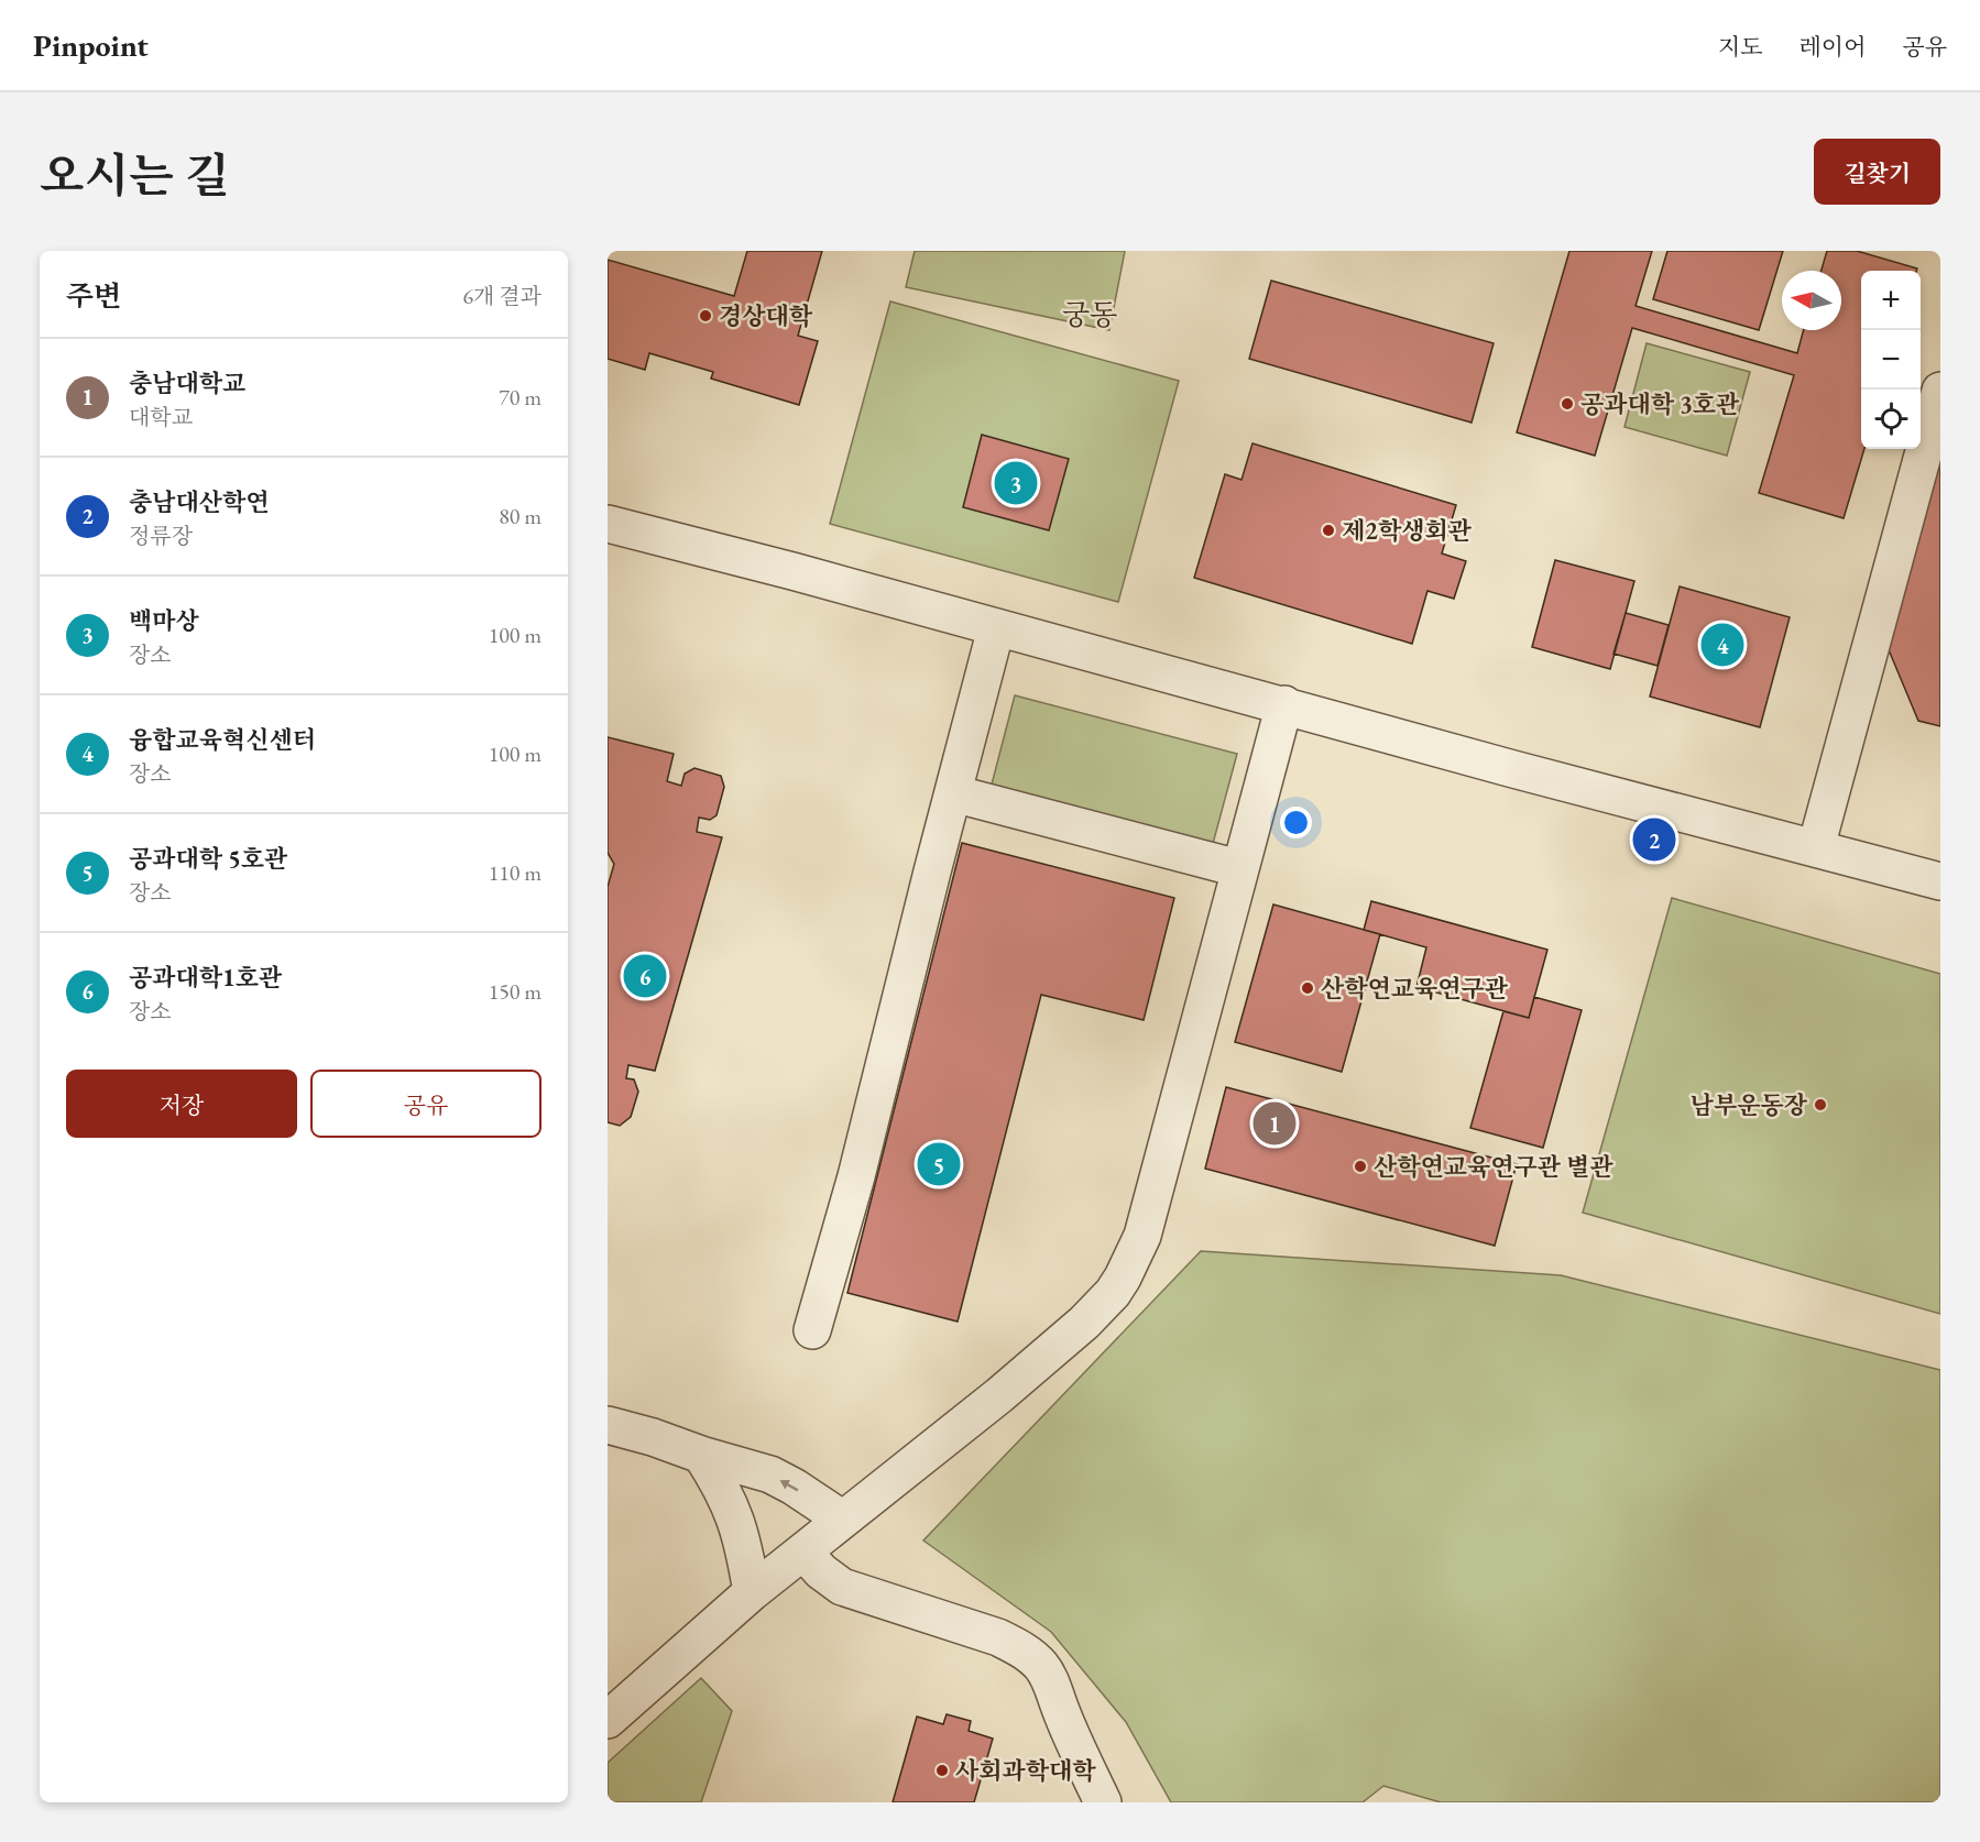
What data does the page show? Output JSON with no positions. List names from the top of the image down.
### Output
{
  "districts": ["궁동"],
  "places": [
    "경상대학",
    "공과대학 3호관",
    "제2학생회관",
    "산학연교육연구관",
    "남부운동장",
    "산학연교육연구관 별관",
    "사회과학대학"
  ],
  "north": "left",
  "page": {
    "header": "Pinpoint",
    "nav": ["지도", "레이어", "공유"],
    "title": "오시는 길",
    "buttons": [
      "길찾기",
      ["저장", "공유"]
    ],
    "heading": ["주변", "6개 결과"],
    "map_buttons": ["+", "−"],
    "list": [
      {
        "mark": "1",
        "name": "충남대학교",
        "note": "대학교",
        "value": "70 m"
      },
      {
        "mark": "2",
        "name": "충남대산학연",
        "note": "정류장",
        "value": "80 m"
      },
      {
        "mark": "3",
        "name": "백마상",
        "note": "장소",
        "value": "100 m"
      },
      {
        "mark": "4",
        "name": "융합교육혁신센터",
        "note": "장소",
        "value": "100 m"
      },
      {
        "mark": "5",
        "name": "공과대학 5호관",
        "note": "장소",
        "value": "110 m"
      },
      {
        "mark": "6",
        "name": "공과대학1호관",
        "note": "장소",
        "value": "150 m"
      }
    ],
    "pins": [
      "3",
      "4",
      "2",
      "6",
      "1",
      "5"
    ]
  }
}
